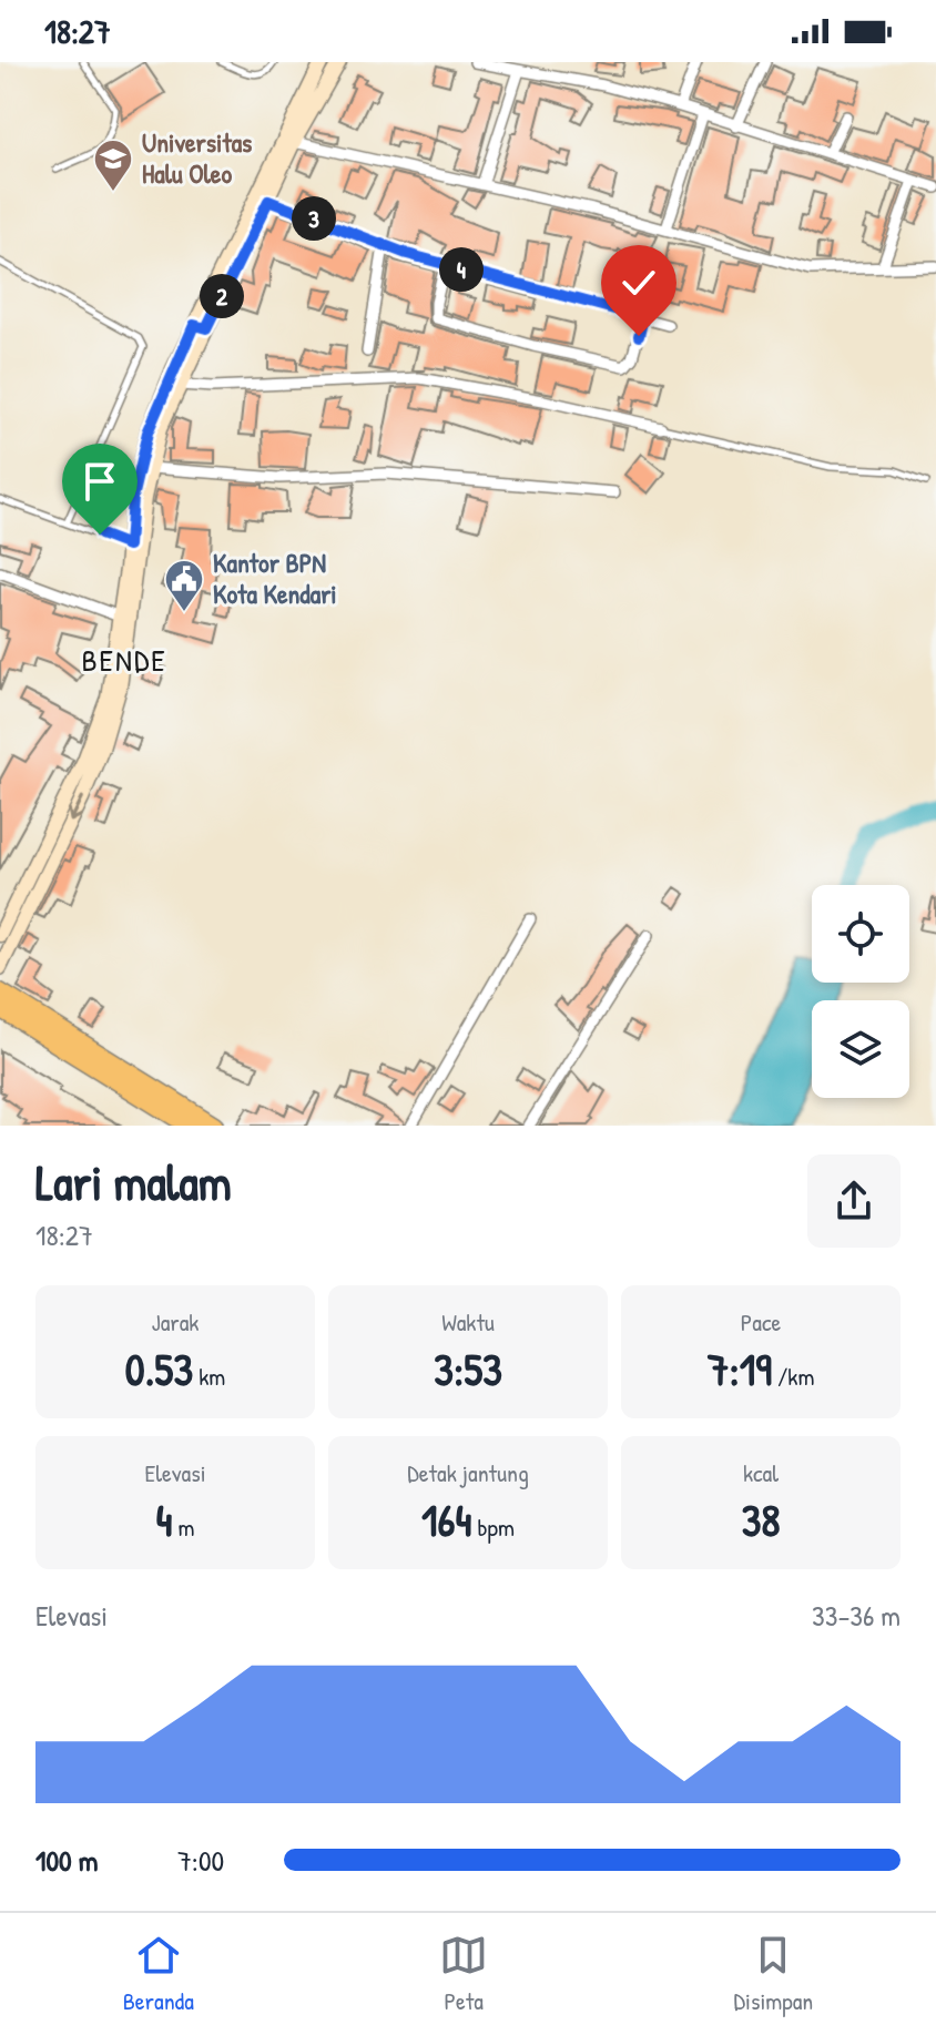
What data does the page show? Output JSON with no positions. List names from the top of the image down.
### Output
{
  "districts": ["BENDE"],
  "places": {
    "school or university": ["Universitas Halu Oleo"],
    "public building": ["Kantor BPN Kota Kendari"]
  },
  "page": {
    "status": "18:27",
    "pins": ["3", "4", "2"],
    "heading": ["Lari malam", "18:27"],
    "stats": [
      ["Jarak", "0.53 km"],
      ["Waktu", "3:53"],
      ["Pace", "7:19 /km"],
      ["Elevasi", "4 m"],
      ["Detak jantung", "164 bpm"],
      ["kcal", "38"]
    ],
    "chart": ["Elevasi", "33–36 m"],
    "list": [
      {
        "name": "100 m",
        "note": "7:00"
      }
    ],
    "tabs": ["Beranda", "Peta", "Disimpan"]
  }
}
